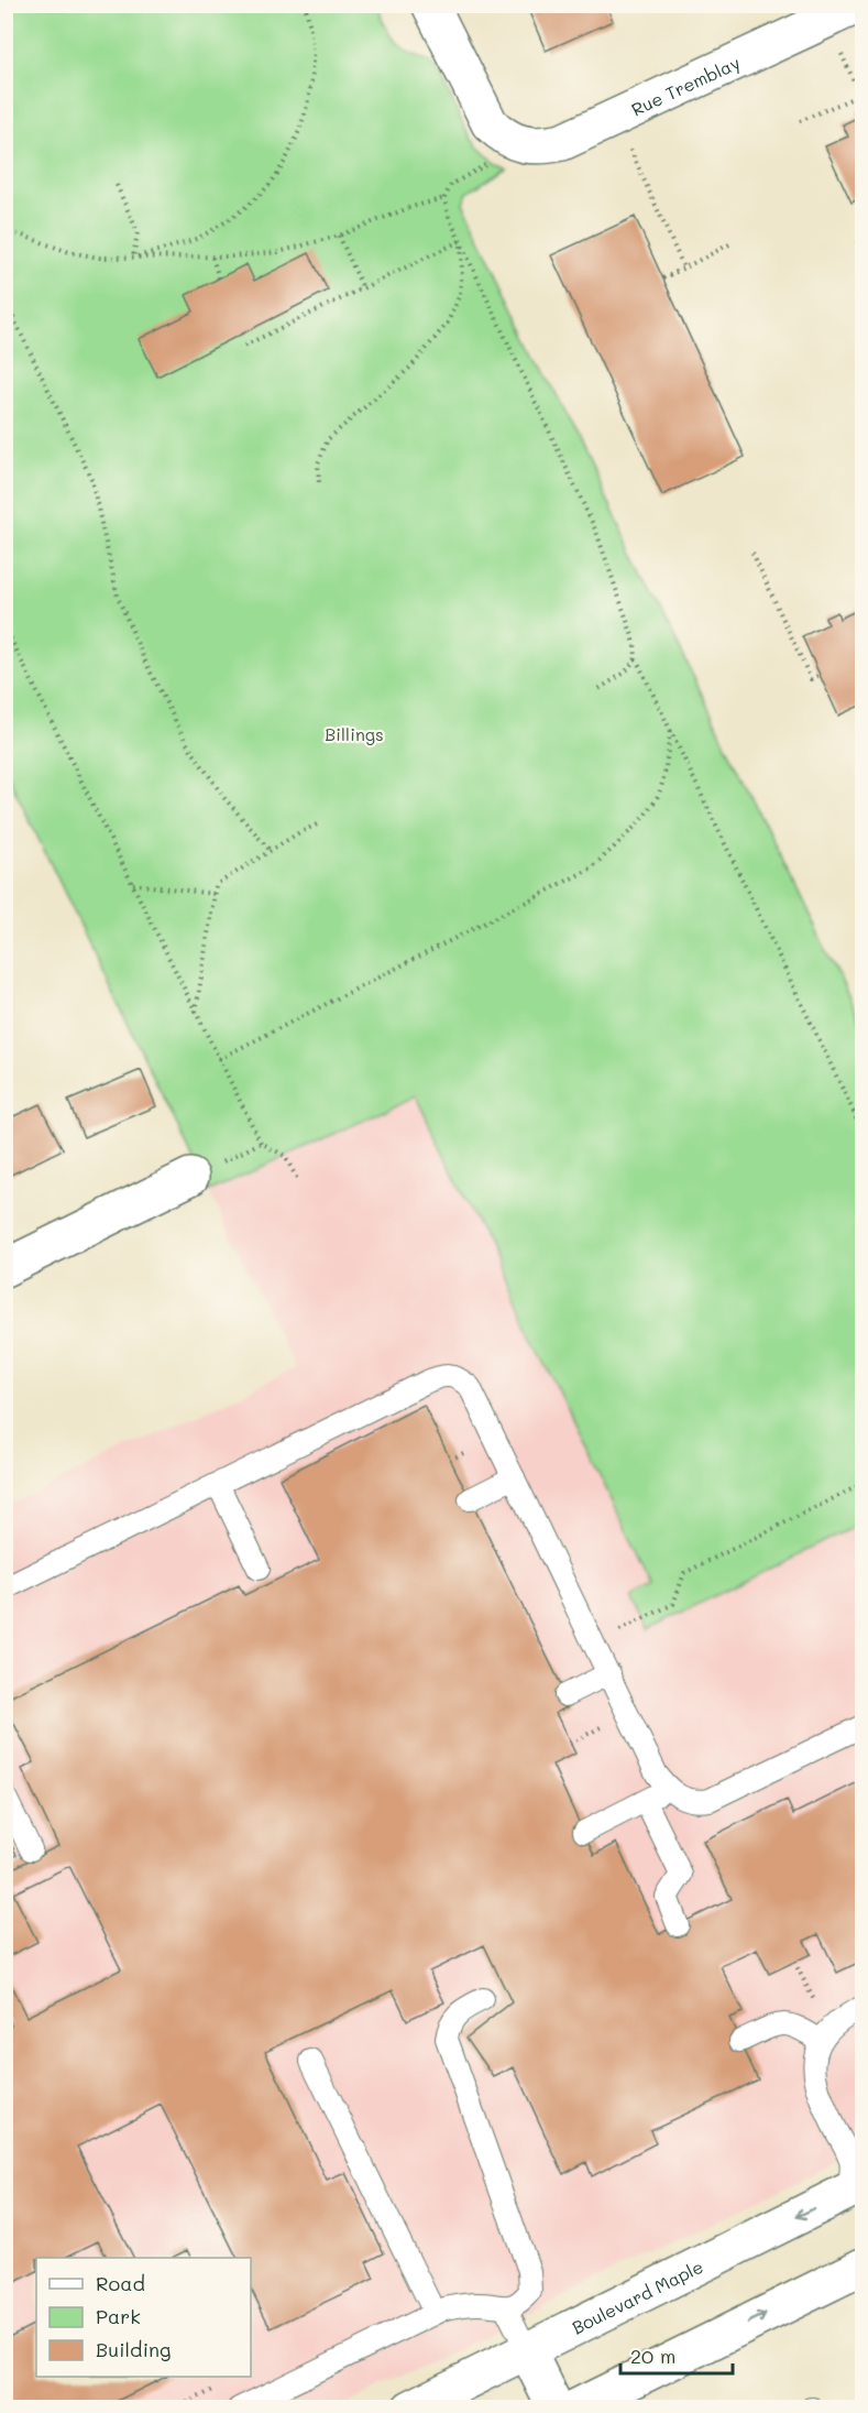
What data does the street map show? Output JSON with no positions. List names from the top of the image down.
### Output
{
  "streets": {
    "street": ["Rue Tremblay", "Boulevard Maple"]
  },
  "parks": ["Billings"],
  "legend": ["Road", "Park", "Building"],
  "scale_bar": "20 m"
}
